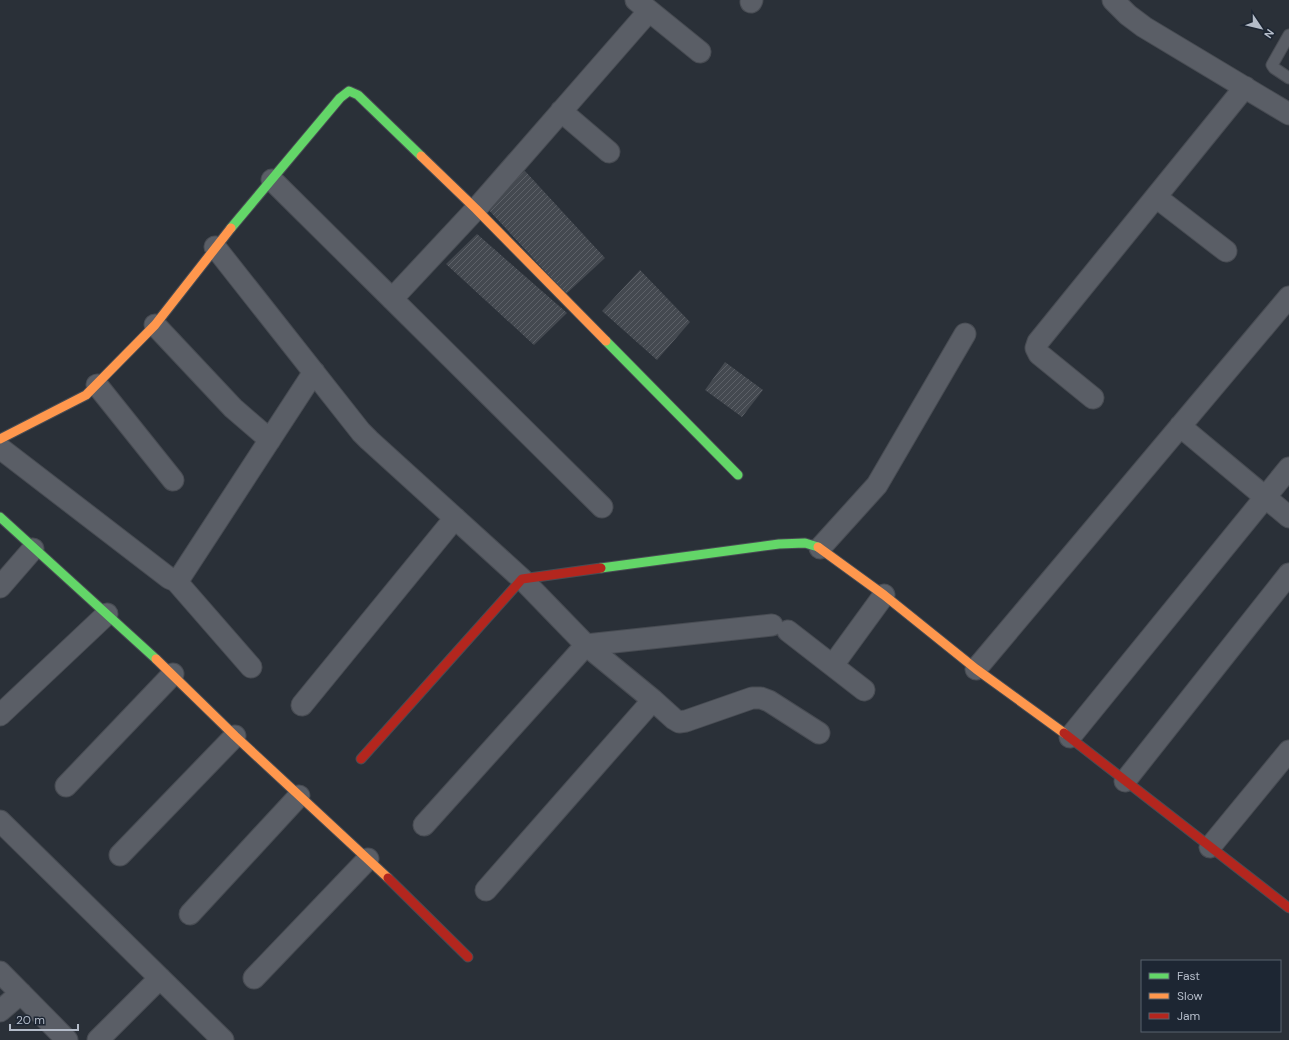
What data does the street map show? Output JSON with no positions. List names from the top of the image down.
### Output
{
  "legend": ["Fast", "Slow", "Jam"],
  "scale_bar": "20 m",
  "north": "bottom right"
}
